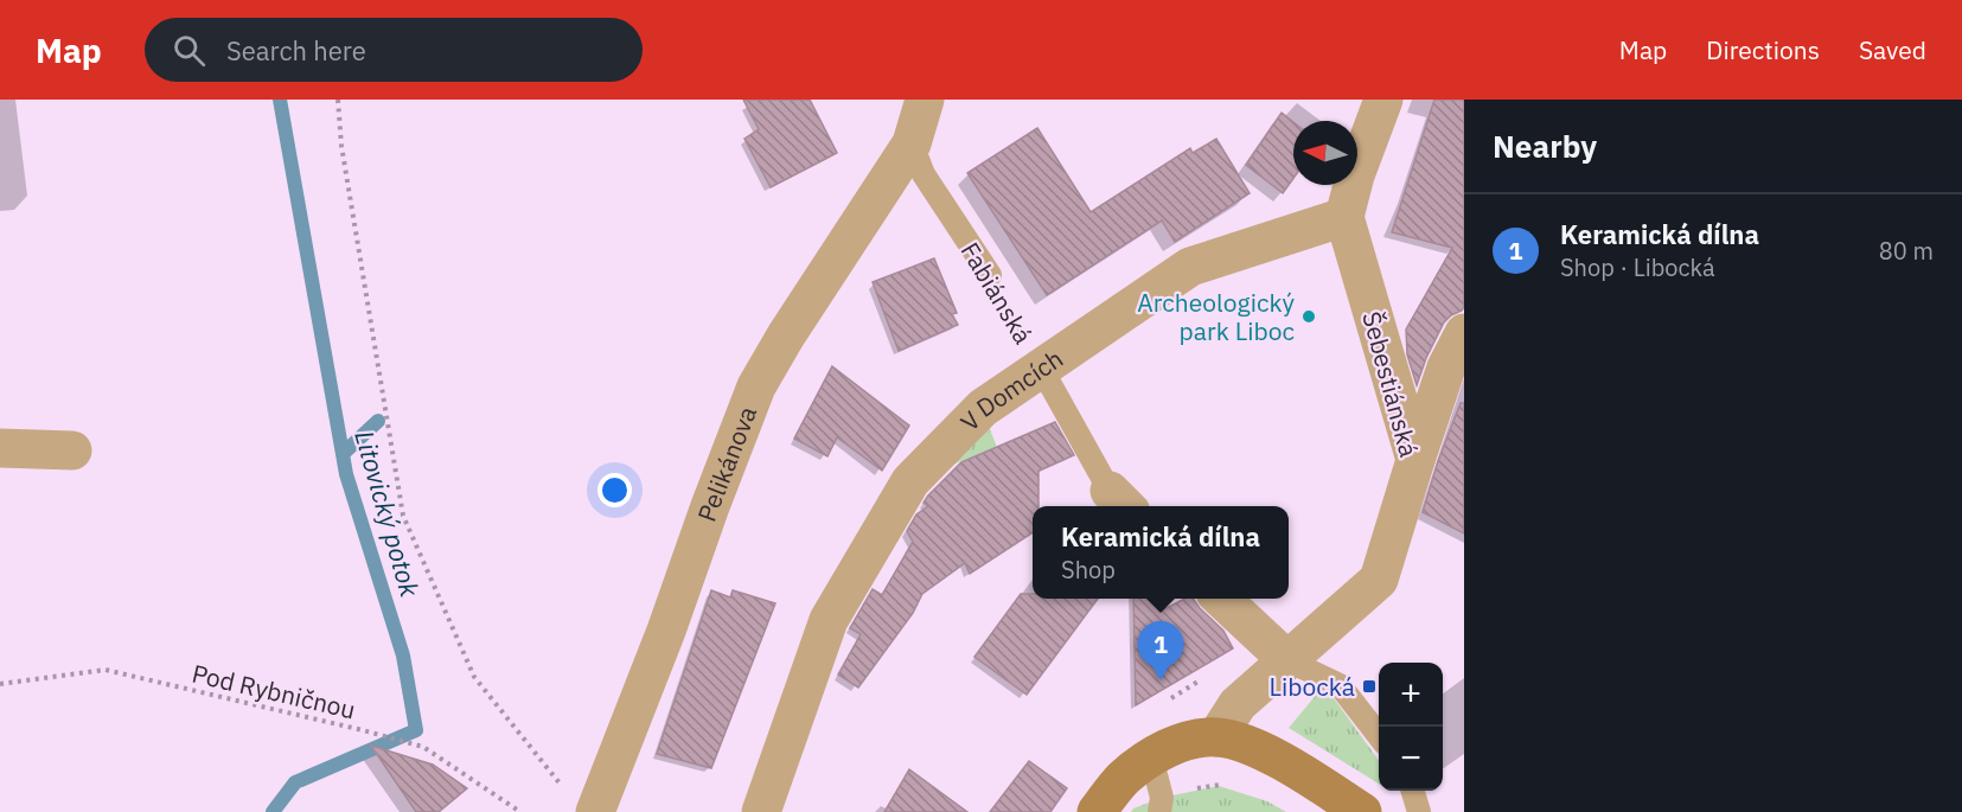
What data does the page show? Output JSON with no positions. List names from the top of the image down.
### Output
{
  "streets": {
    "street": ["Šebestiánská", "V Domcích", "Pelikánova"],
    "lane": ["Fabiánská"],
    "path": ["Pod Rybničnou"]
  },
  "crossings": [
    ["Fabiánská", "V Domcích"],
    ["Fabiánská", "Pelikánova"],
    ["Šebestiánská", "V Domcích"]
  ],
  "water": ["Litovický potok"],
  "places": {
    "other": ["Archeologický park Liboc"],
    "transit": ["Libocká"]
  },
  "north": "left",
  "page": {
    "header": "Map",
    "search": "Search here",
    "nav": ["Map", "Directions", "Saved"],
    "heading": "Nearby",
    "list": [
      {
        "mark": "1",
        "name": "Keramická dílna",
        "note": "Shop · Libocká",
        "value": "80 m"
      }
    ],
    "popup": ["Keramická dílna", "Shop"],
    "pins": "1",
    "map_buttons": ["+", "−"]
  }
}
